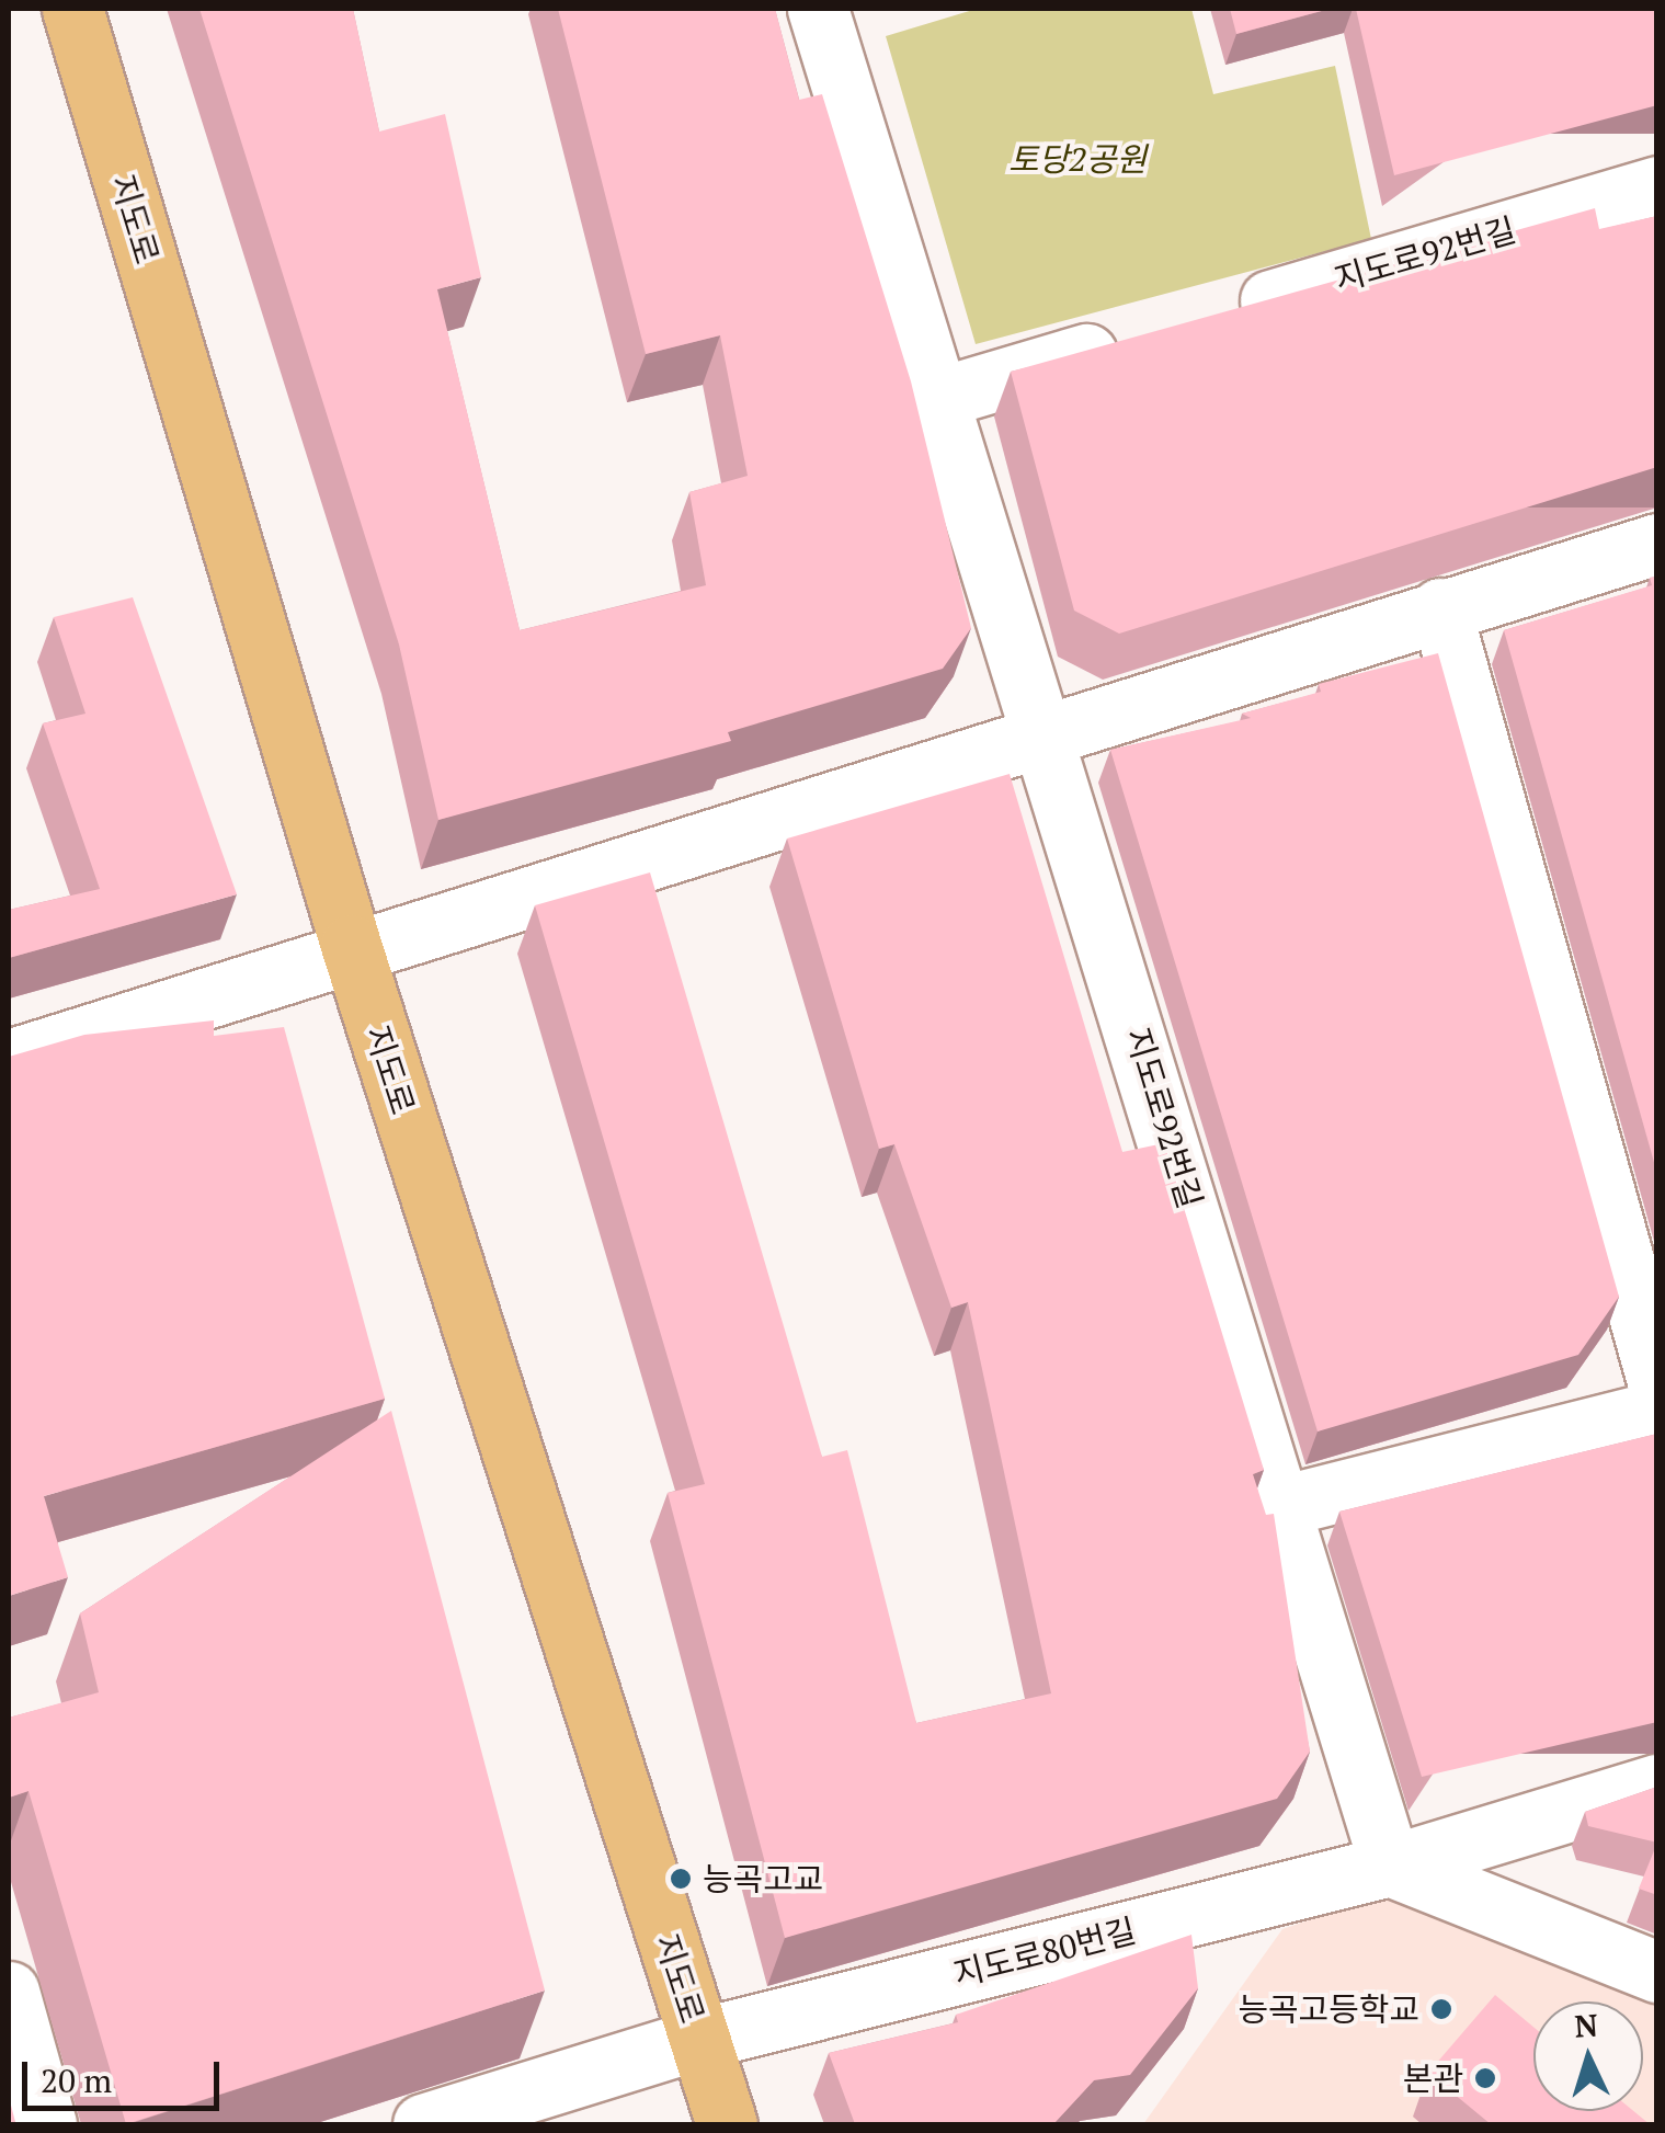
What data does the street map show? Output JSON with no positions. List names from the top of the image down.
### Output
{
  "streets": {
    "main road": ["지도로"],
    "street": ["지도로92번길", "지도로80번길"]
  },
  "crossings": [
    ["지도로", "지도로80번길"],
    ["지도로92번길", "지도로80번길"]
  ],
  "parks": ["토당2공원"],
  "places": ["능곡고교", "능곡고등학교", "본관"],
  "scale_bar": "20 m",
  "north": "top"
}
